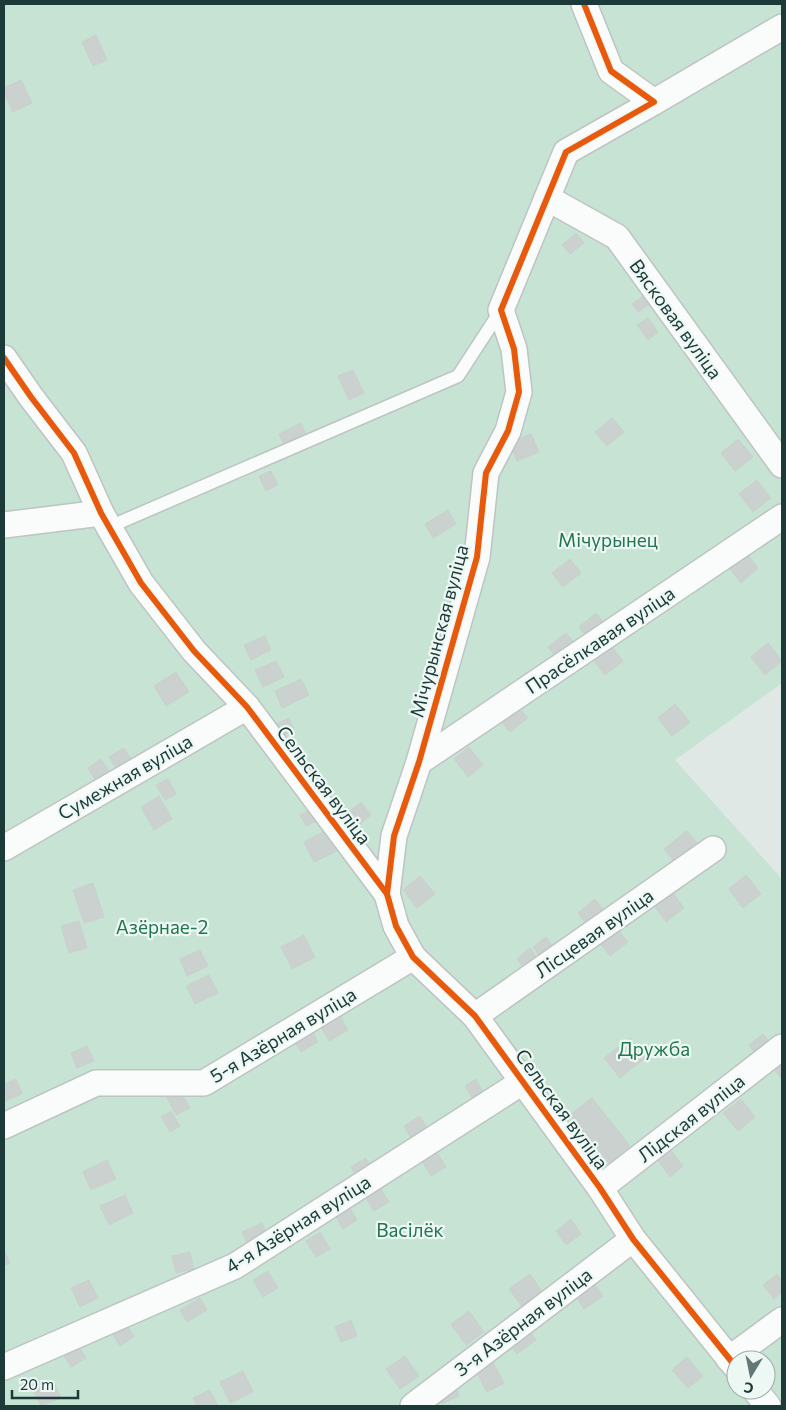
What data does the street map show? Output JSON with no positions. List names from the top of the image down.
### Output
{
  "streets": {
    "street": [
      "Вясковая вуліца",
      "Мічурынская вуліца",
      "Прасёлкавая вуліца",
      "Сумежная вуліца",
      "Сельская вуліца",
      "Лісцевая вуліца",
      "5-я Азёрная вуліца",
      "Лідская вуліца",
      "4-я Азёрная вуліца",
      "3-я Азёрная вуліца"
    ]
  },
  "crossings": [
    ["Мічурынская вуліца", "Прасёлкавая вуліца"],
    ["Мічурынская вуліца", "Сельская вуліца"],
    ["Сумежная вуліца", "Сельская вуліца"],
    ["Сельская вуліца", "Лісцевая вуліца"],
    ["Сельская вуліца", "5-я Азёрная вуліца"],
    ["Сельская вуліца", "Лідская вуліца"],
    ["Сельская вуліца", "4-я Азёрная вуліца"],
    ["Сельская вуліца", "3-я Азёрная вуліца"]
  ],
  "parks": [
    "Мічурынец",
    "Азёрнае-2",
    "Дружба",
    "Васілёк"
  ],
  "scale_bar": "20 m",
  "north": "bottom"
}
